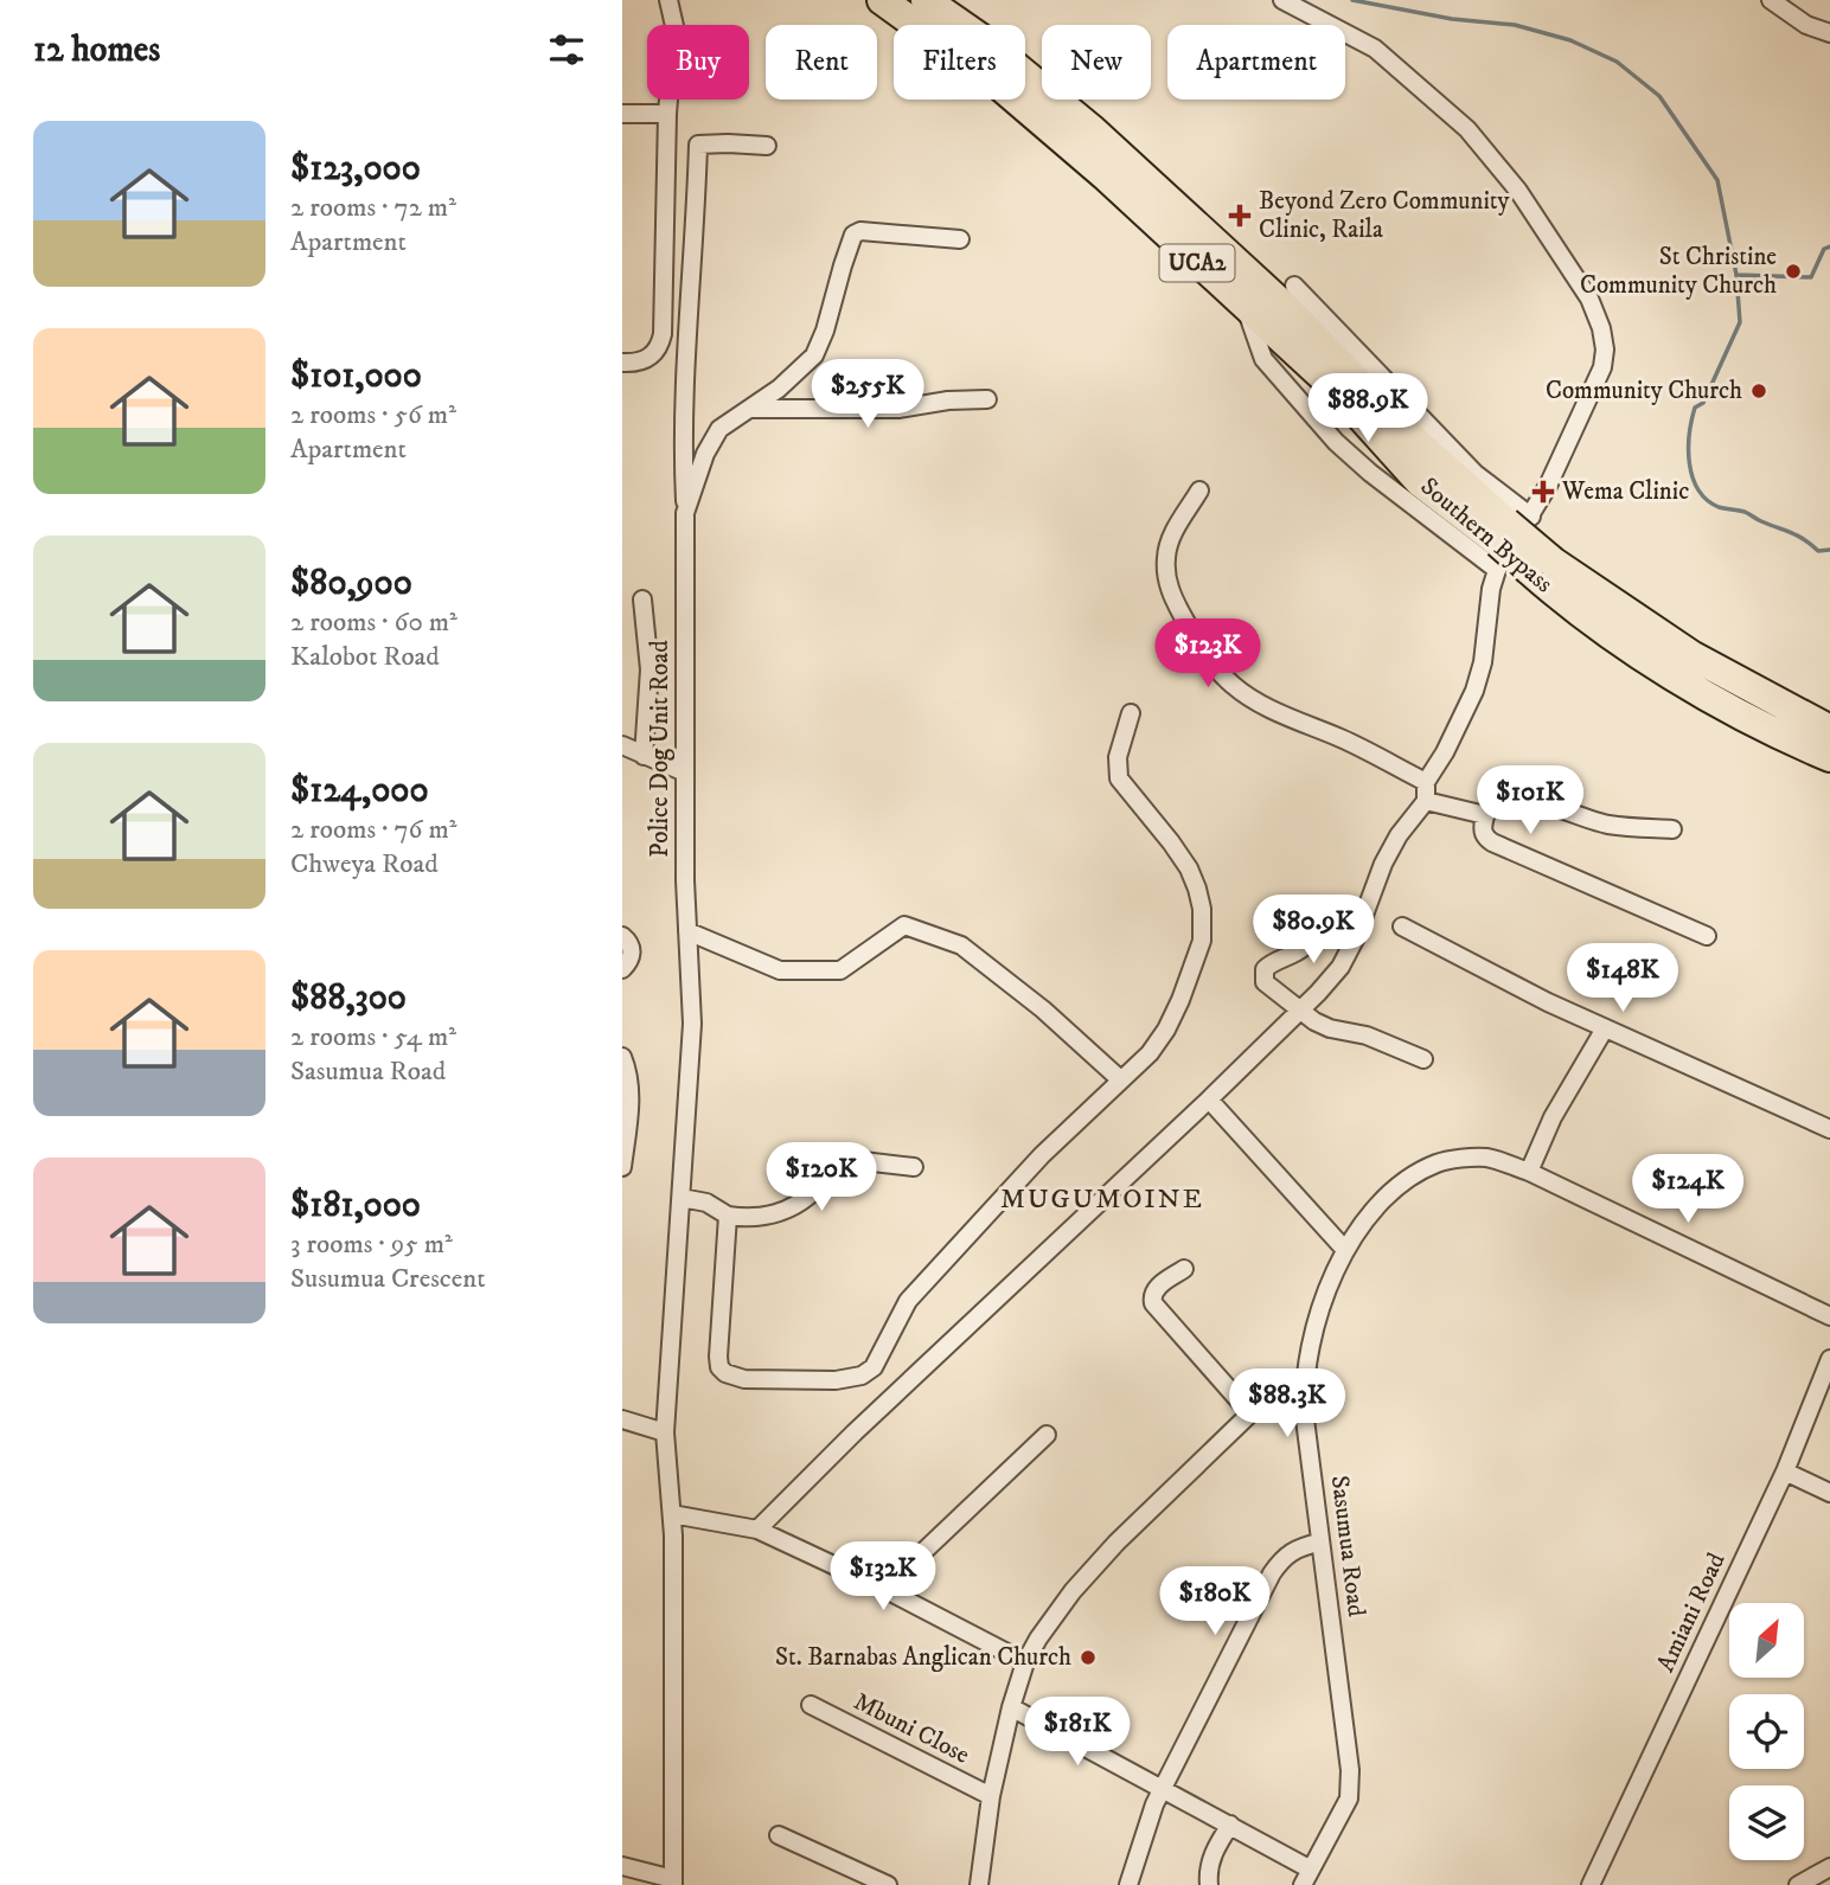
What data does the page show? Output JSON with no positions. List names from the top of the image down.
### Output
{
  "streets": {
    "highway": ["UCA2", "Southern Bypass"],
    "street": [
      "Police Dog Unit Road",
      "Sasumua Road",
      "Amiani Road",
      "Mbuni Close"
    ]
  },
  "districts": ["MUGUMOINE"],
  "places": {
    "health": ["Beyond Zero Community Clinic, Raila", "Wema Clinic"],
    "other": ["St Christine Community Church", "Community Church", "St. Barnabas Anglican Church"]
  },
  "north": "top right",
  "page": {
    "heading": "12 homes",
    "chip": [
      "Buy",
      "Rent",
      "Filters",
      "New",
      "Apartment"
    ],
    "list": [
      {
        "name": "$123,000",
        "note": "2 rooms · 72 m² · Apartment"
      },
      {
        "name": "$101,000",
        "note": "2 rooms · 56 m² · Apartment"
      },
      {
        "name": "$80,900",
        "note": "2 rooms · 60 m² · Kalobot Road"
      },
      {
        "name": "$124,000",
        "note": "2 rooms · 76 m² · Chweya Road"
      },
      {
        "name": "$88,300",
        "note": "2 rooms · 54 m² · Sasumua Road"
      },
      {
        "name": "$181,000",
        "note": "3 rooms · 95 m² · Susumua Crescent"
      }
    ],
    "price": [
      "$255K",
      "$88.9K",
      "$123K",
      "$101K",
      "$80.9K",
      "$148K",
      "$120K",
      "$124K",
      "$88.3K",
      "$132K",
      "$180K",
      "$181K"
    ]
  }
}
